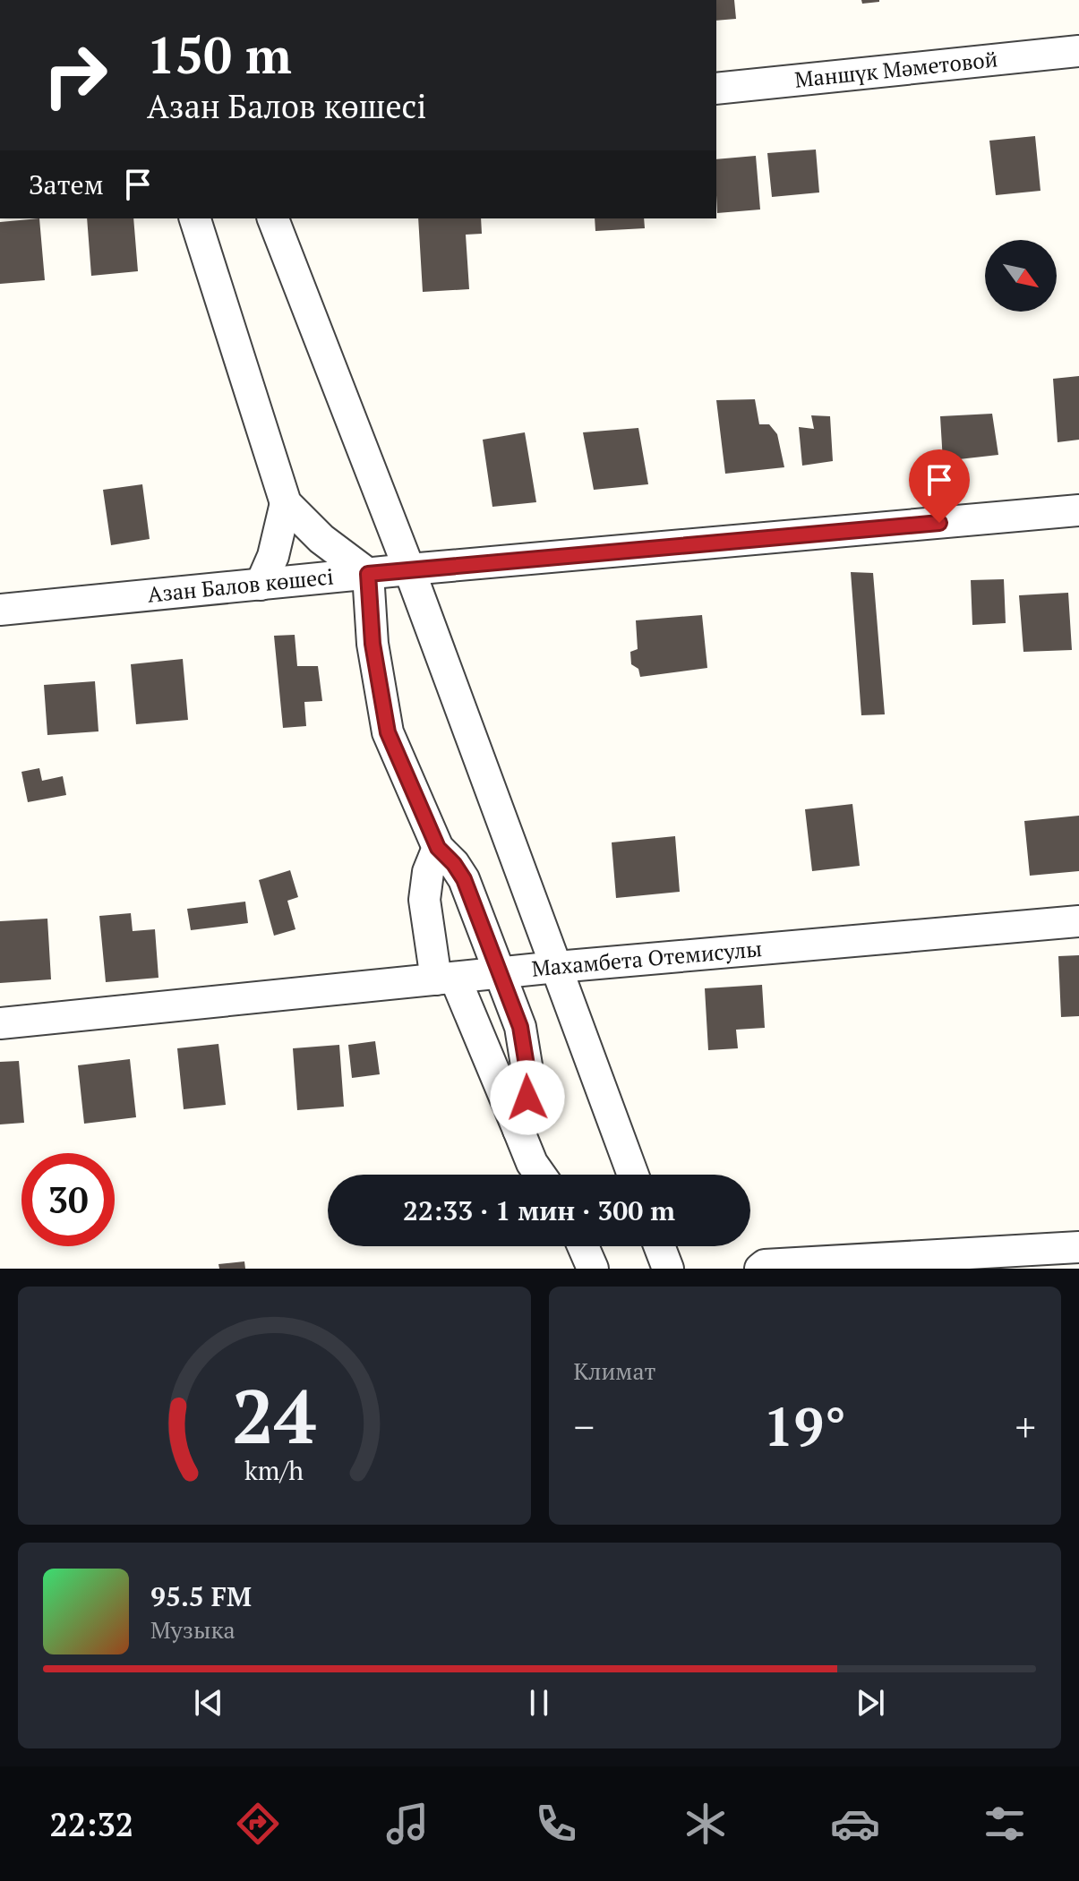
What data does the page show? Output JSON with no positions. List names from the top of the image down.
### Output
{
  "streets": {
    "street": ["Маншүк Мәметовой", "Азан Балов көшесі", "Махамбета Отемисулы"]
  },
  "north": "bottom right",
  "page": {
    "turn": ["150 m", "Азан Балов көшесі"],
    "then": "Затем",
    "limit": "30",
    "trip": "22:33 · 1 мин · 300 m",
    "tile": "Климат",
    "heat": ["−", "19°", "+"],
    "song": ["95.5 FM", "Музыка"],
    "tabs": "22:32",
    "gauge": ["24", "km/h"]
  }
}
